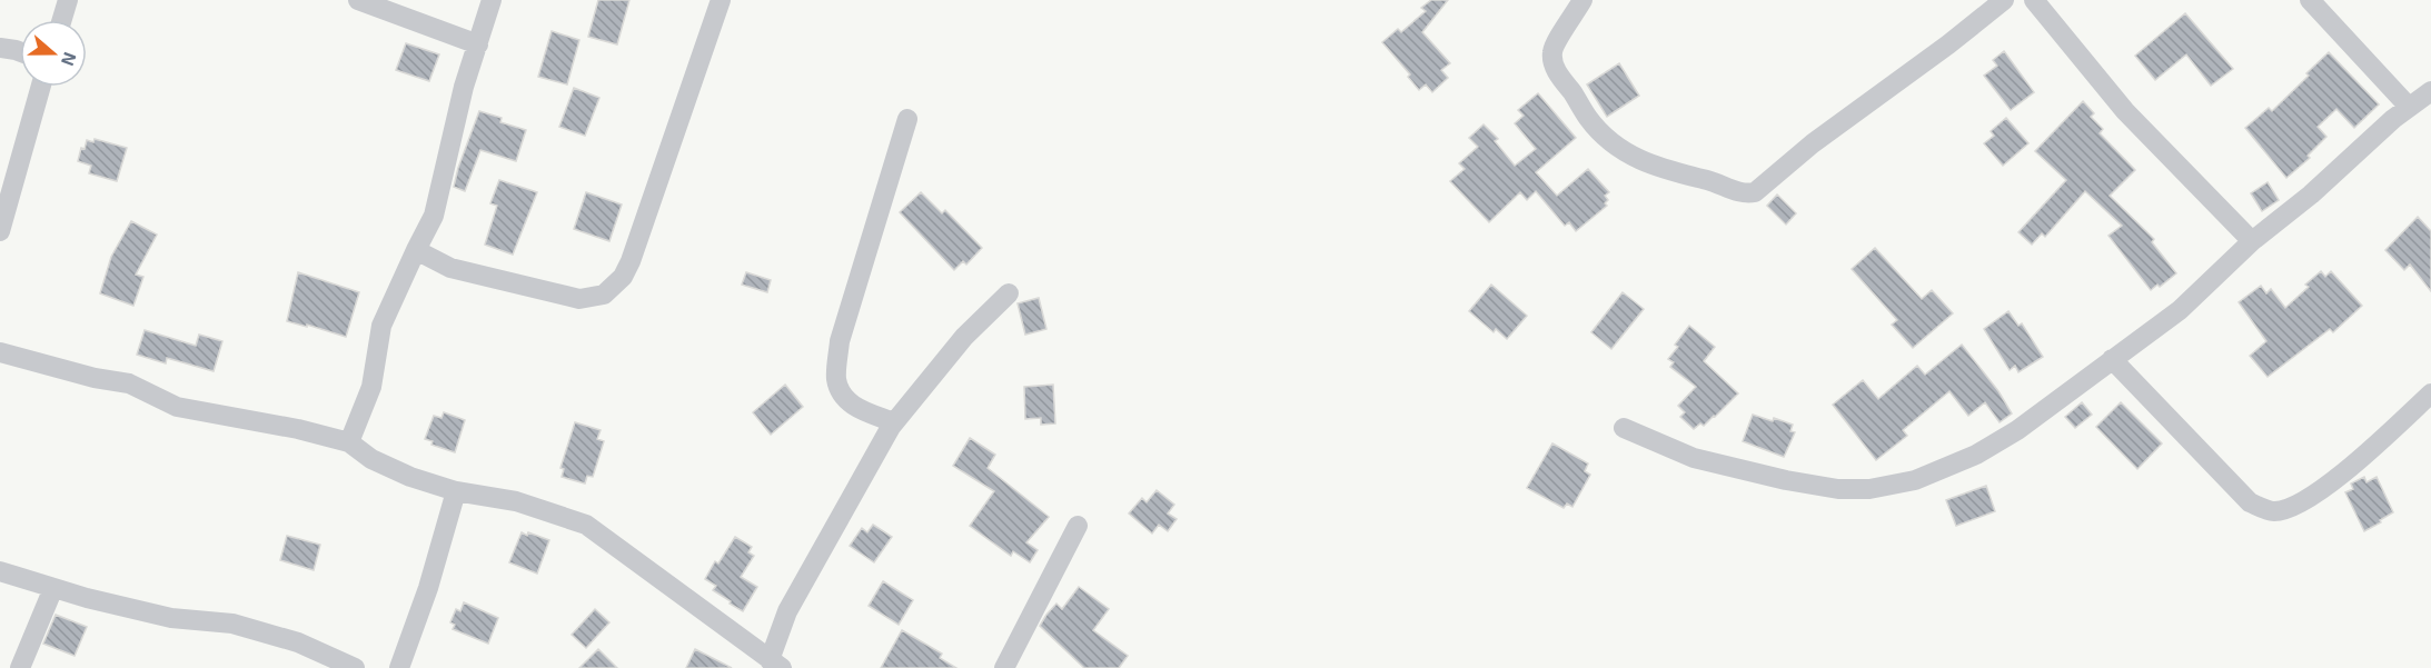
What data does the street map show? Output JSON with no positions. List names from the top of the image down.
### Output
{
  "north": "right"
}
